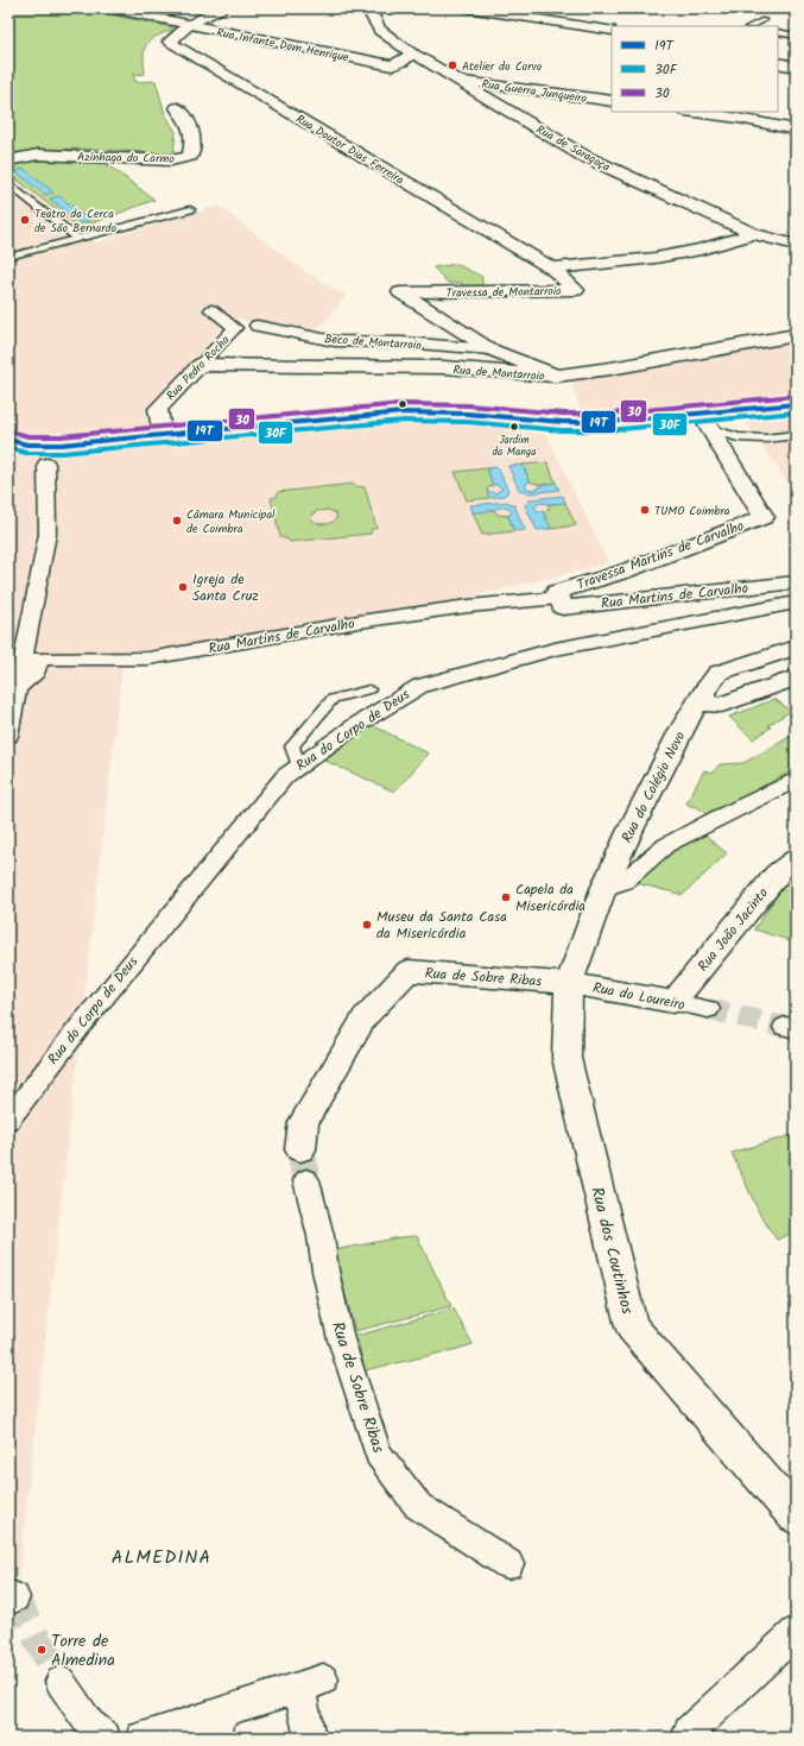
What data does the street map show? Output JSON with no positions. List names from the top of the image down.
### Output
{
  "streets": {
    "street": [
      "Rua Infante Dom Henrique",
      "Rua Guerra Junqueiro",
      "Rua de Saragoça",
      "Rua Doutor Dias Ferreira",
      "Azinhaga do Carmo",
      "Travessa de Montarroio",
      "Beco de Montarroio",
      "Rua Pedro Rocha",
      "Rua de Montarroio",
      "Travessa Martins de Carvalho",
      "Rua Martins de Carvalho",
      "Rua do Corpo de Deus",
      "Rua do Colégio Novo",
      "Rua João Jacinto",
      "Rua de Sobre Ribas",
      "Rua do Loureiro",
      "Rua dos Coutinhos"
    ]
  },
  "crossings": [
    ["Rua Infante Dom Henrique", "Rua Guerra Junqueiro"],
    ["Rua Infante Dom Henrique", "Rua de Saragoça"],
    ["Rua Infante Dom Henrique", "Rua Doutor Dias Ferreira"],
    ["Rua Guerra Junqueiro", "Rua de Saragoça"],
    ["Rua de Saragoça", "Travessa de Montarroio"],
    ["Rua Doutor Dias Ferreira", "Travessa de Montarroio"],
    ["Travessa de Montarroio", "Beco de Montarroio"],
    ["Travessa de Montarroio", "Rua de Montarroio"],
    ["Rua Pedro Rocha", "Rua de Montarroio"],
    ["Travessa Martins de Carvalho", "Rua Martins de Carvalho"],
    ["Rua do Colégio Novo", "Rua de Sobre Ribas"],
    ["Rua do Colégio Novo", "Rua do Loureiro"],
    ["Rua do Colégio Novo", "Rua dos Coutinhos"],
    ["Rua João Jacinto", "Rua do Loureiro"],
    ["Rua de Sobre Ribas", "Rua do Loureiro"],
    ["Rua de Sobre Ribas", "Rua dos Coutinhos"],
    ["Rua do Loureiro", "Rua dos Coutinhos"]
  ],
  "districts": ["ALMEDINA"],
  "places": [
    "Atelier do Corvo",
    "Teatro da Cerca de São Bernardo",
    "Jardim da Manga",
    "TUMO Coimbra",
    "Câmara Municipal de Coimbra",
    "Igreja de Santa Cruz",
    "Capela da Misericórdia",
    "Museu da Santa Casa da Misericórdia",
    "Torre de Almedina"
  ],
  "lines": ["transit line 30", "transit line 19T", "transit line 30F"],
  "legend": ["19T", "30F", "30"]
}
